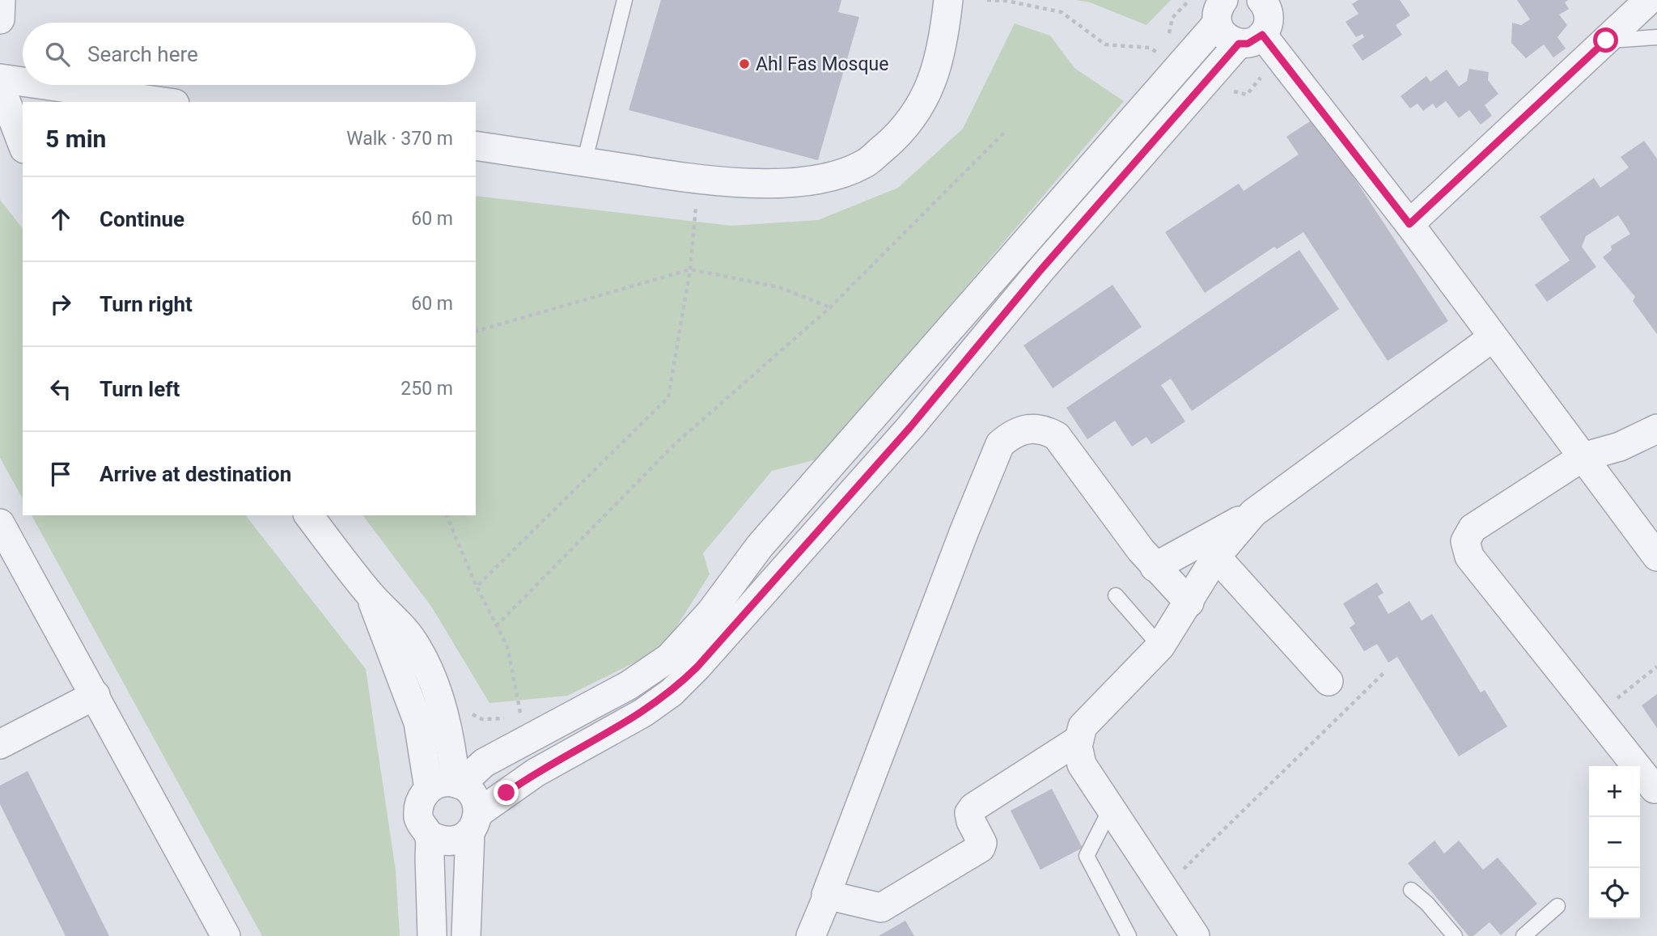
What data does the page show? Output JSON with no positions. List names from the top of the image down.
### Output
{
  "places": ["Ahl Fas Mosque"],
  "page": {
    "search": "Search here",
    "heading": ["5 min", "Walk · 370 m"],
    "list": [
      ["Continue", "60 m"],
      ["Turn right", "60 m"],
      ["Turn left", "250 m"],
      "Arrive at destination"
    ],
    "map_buttons": ["+", "−"]
  }
}
